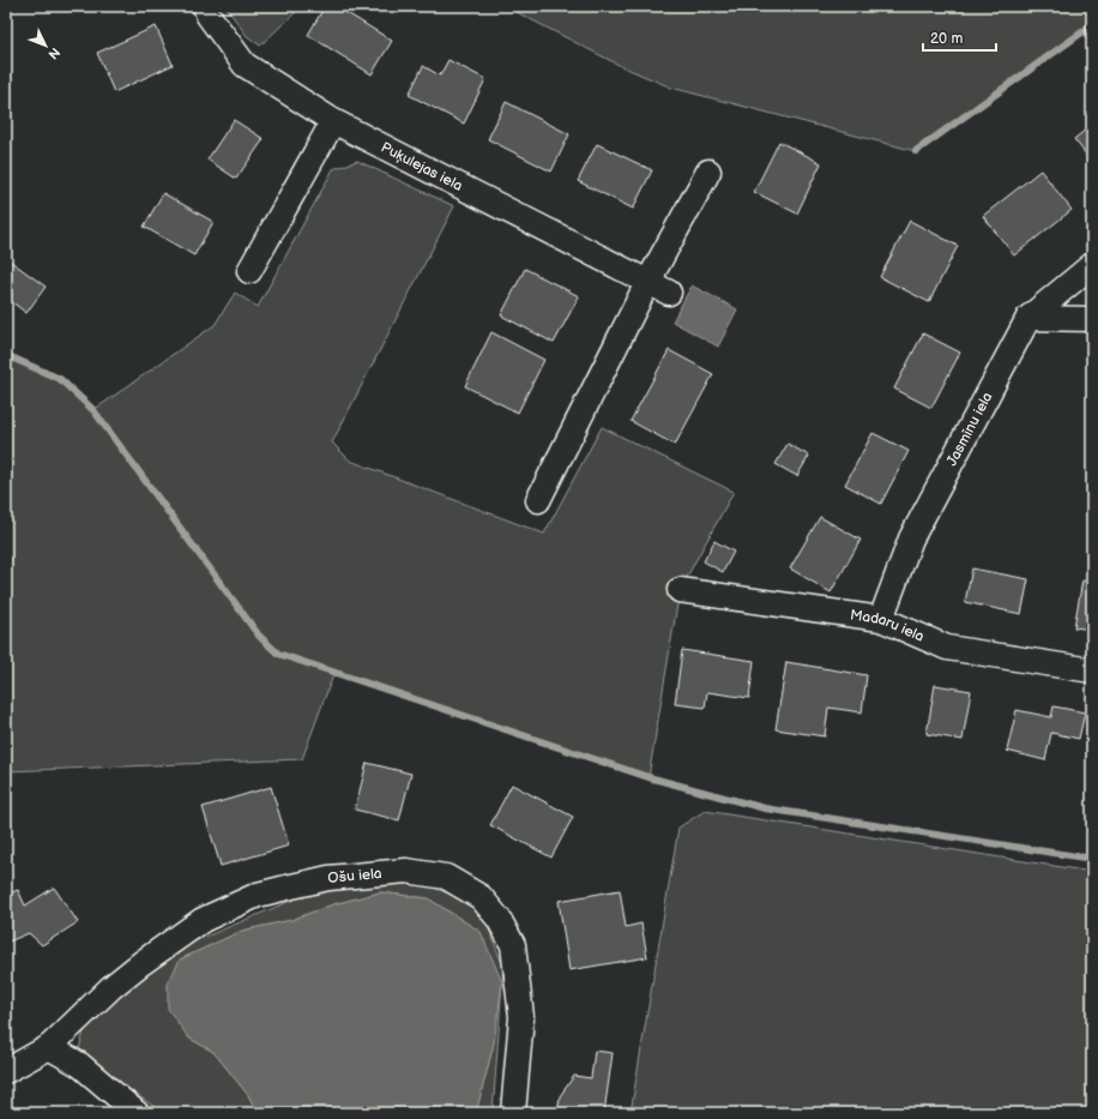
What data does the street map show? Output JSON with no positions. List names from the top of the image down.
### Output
{
  "streets": {
    "street": [
      "Puķulejas iela",
      "Jasmīnu iela",
      "Madaru iela",
      "Ošu iela"
    ]
  },
  "crossings": [
    ["Jasmīnu iela", "Madaru iela"]
  ],
  "scale_bar": "20 m",
  "north": "bottom right"
}
